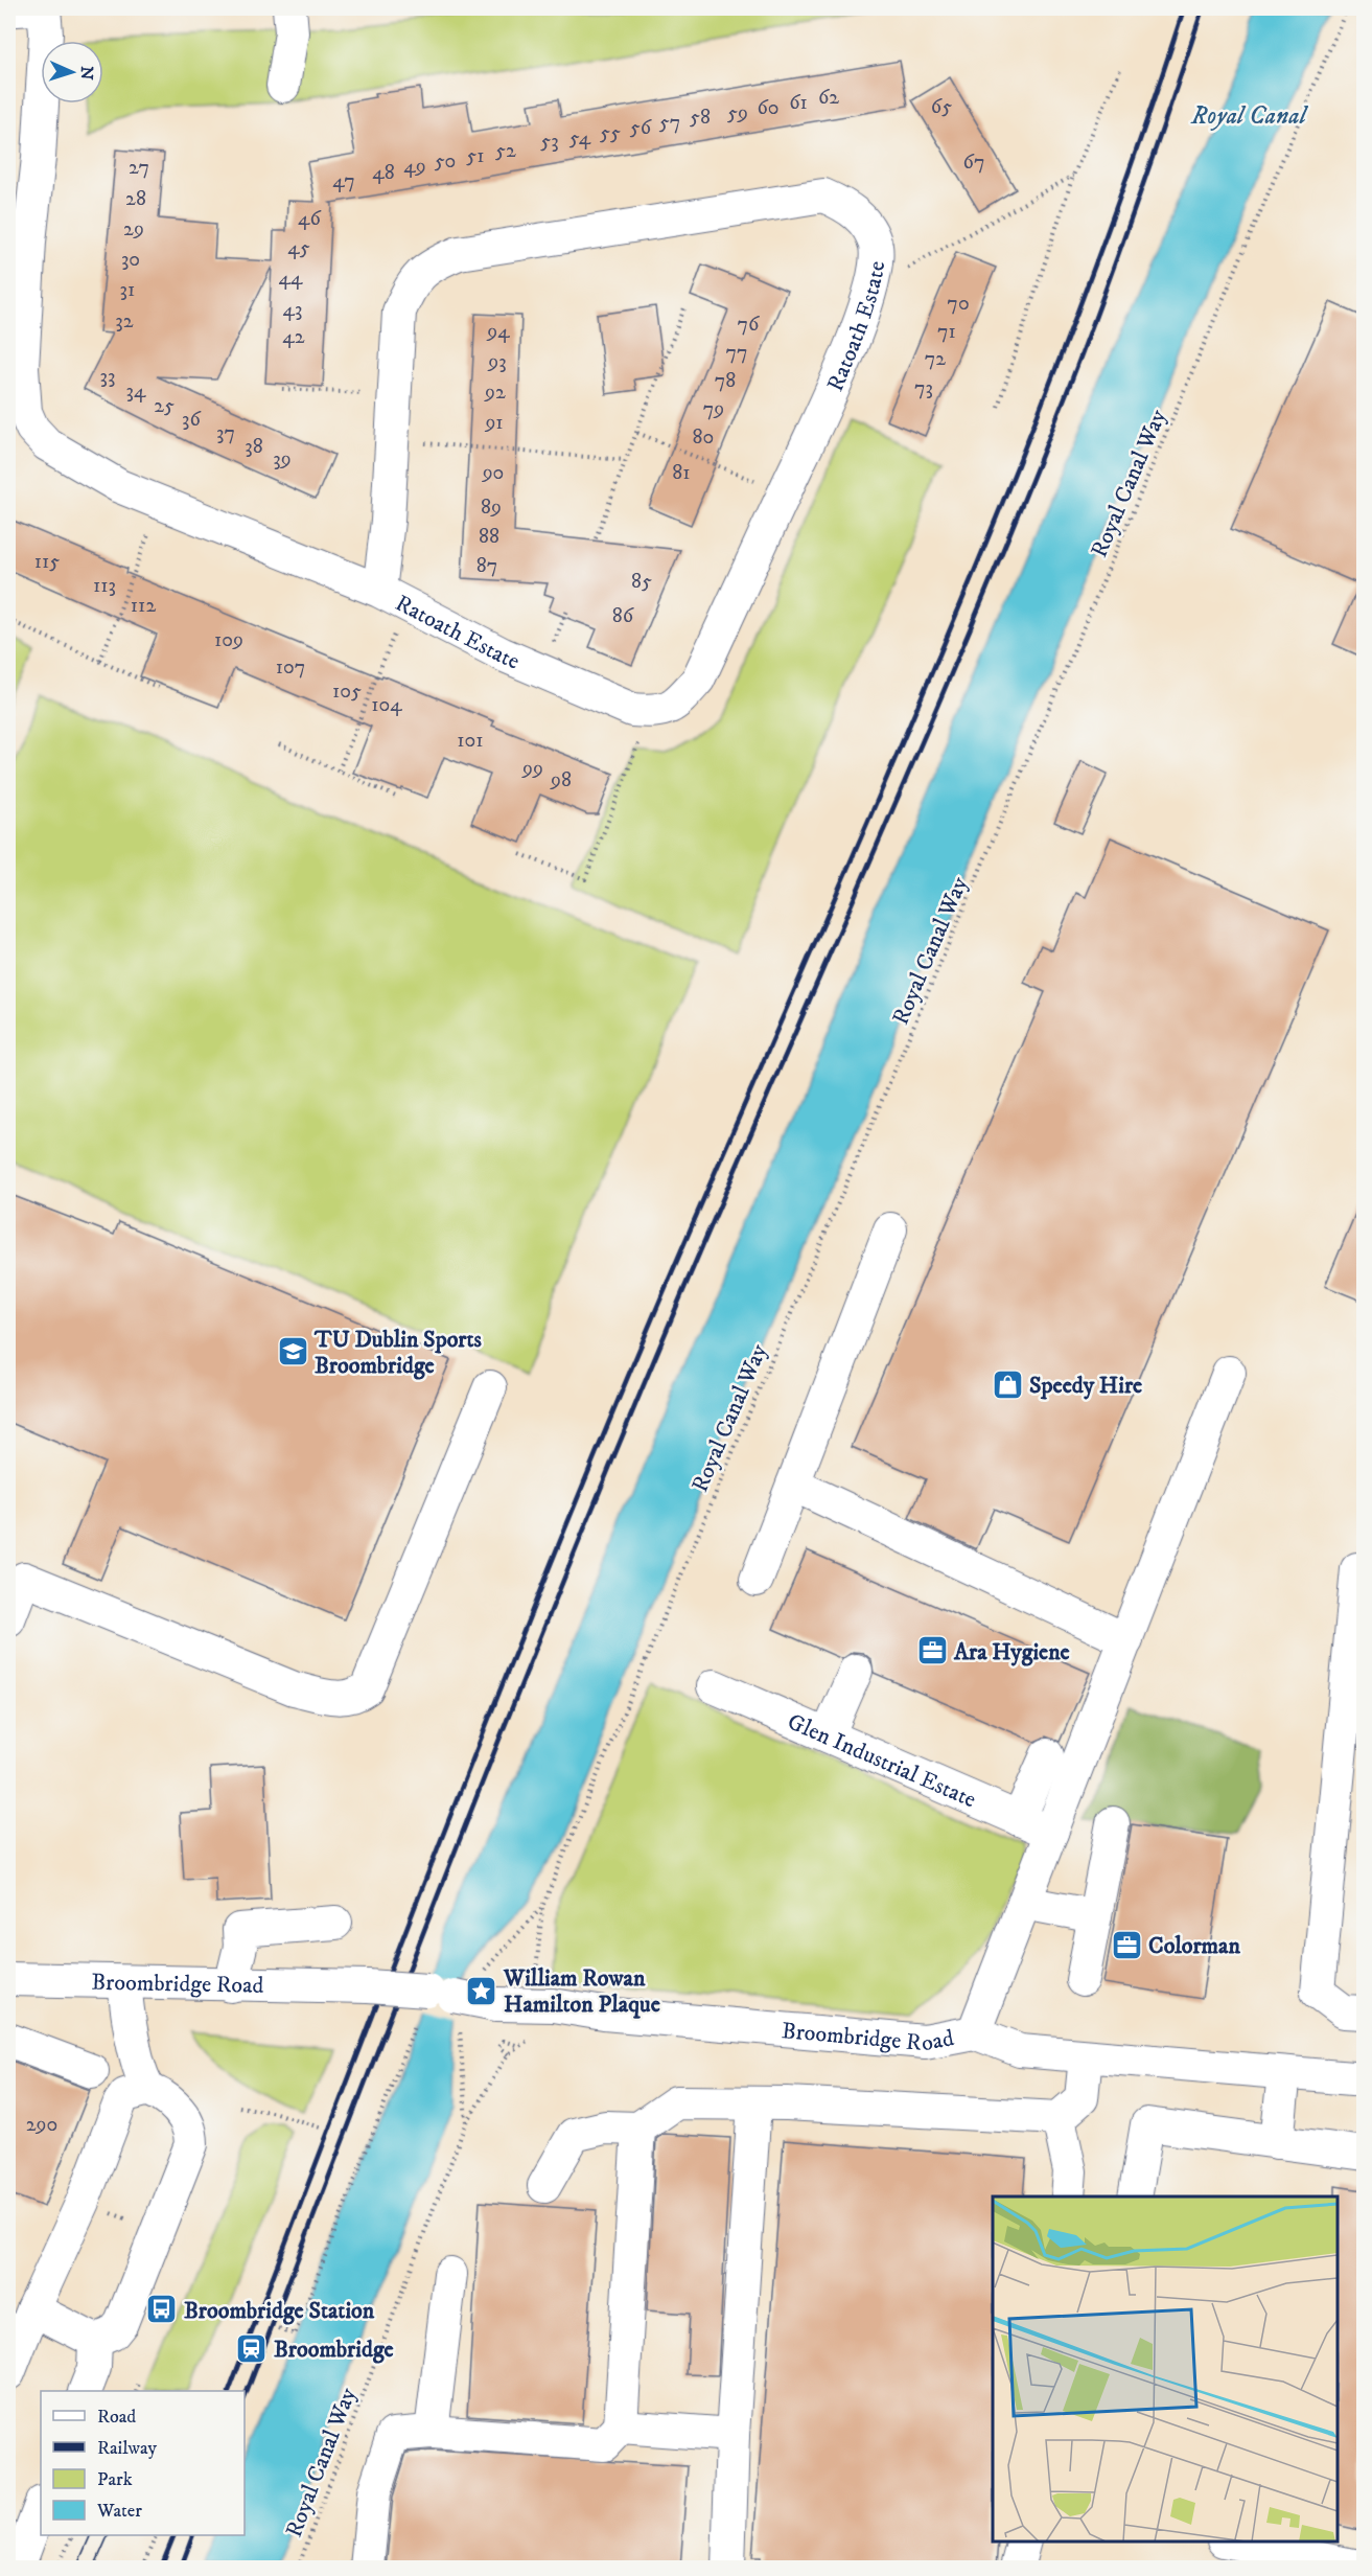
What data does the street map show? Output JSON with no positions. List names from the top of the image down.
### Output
{
  "streets": {
    "street": ["Ratoath Estate", "Glen Industrial Estate", "Broombridge Road"],
    "path": ["Royal Canal Way"]
  },
  "water": ["Royal Canal"],
  "places": {
    "school or university": ["TU Dublin Sports Broombridge"],
    "shop": ["Speedy Hire"],
    "office": ["Ara Hygiene", "Colorman"],
    "place": ["William Rowan Hamilton Plaque"],
    "bus stop": ["Broombridge Station"],
    "station": ["Broombridge"]
  },
  "house_numbers": [
    "62",
    "61",
    "65",
    "60",
    "59",
    "58",
    "57",
    "56",
    "55",
    "54",
    "53",
    "52",
    "51",
    "50",
    "67",
    "49",
    "27",
    "48",
    "47",
    "28",
    "46",
    "29",
    "45",
    "30",
    "44",
    "31",
    "70",
    "43",
    "32",
    "76",
    "94",
    "71",
    "42",
    "77",
    "72",
    "93",
    "33",
    "78",
    "73",
    "34",
    "92",
    "25",
    "79",
    "36",
    "91",
    "37",
    "80",
    "38",
    "39",
    "90",
    "81",
    "89",
    "88",
    "115",
    "87",
    "85",
    "113",
    "112",
    "86",
    "109",
    "107",
    "105",
    "104",
    "101",
    "99",
    "98",
    "290"
  ],
  "legend": [
    "Road",
    "Railway",
    "Park",
    "Water"
  ],
  "north": "right"
}
